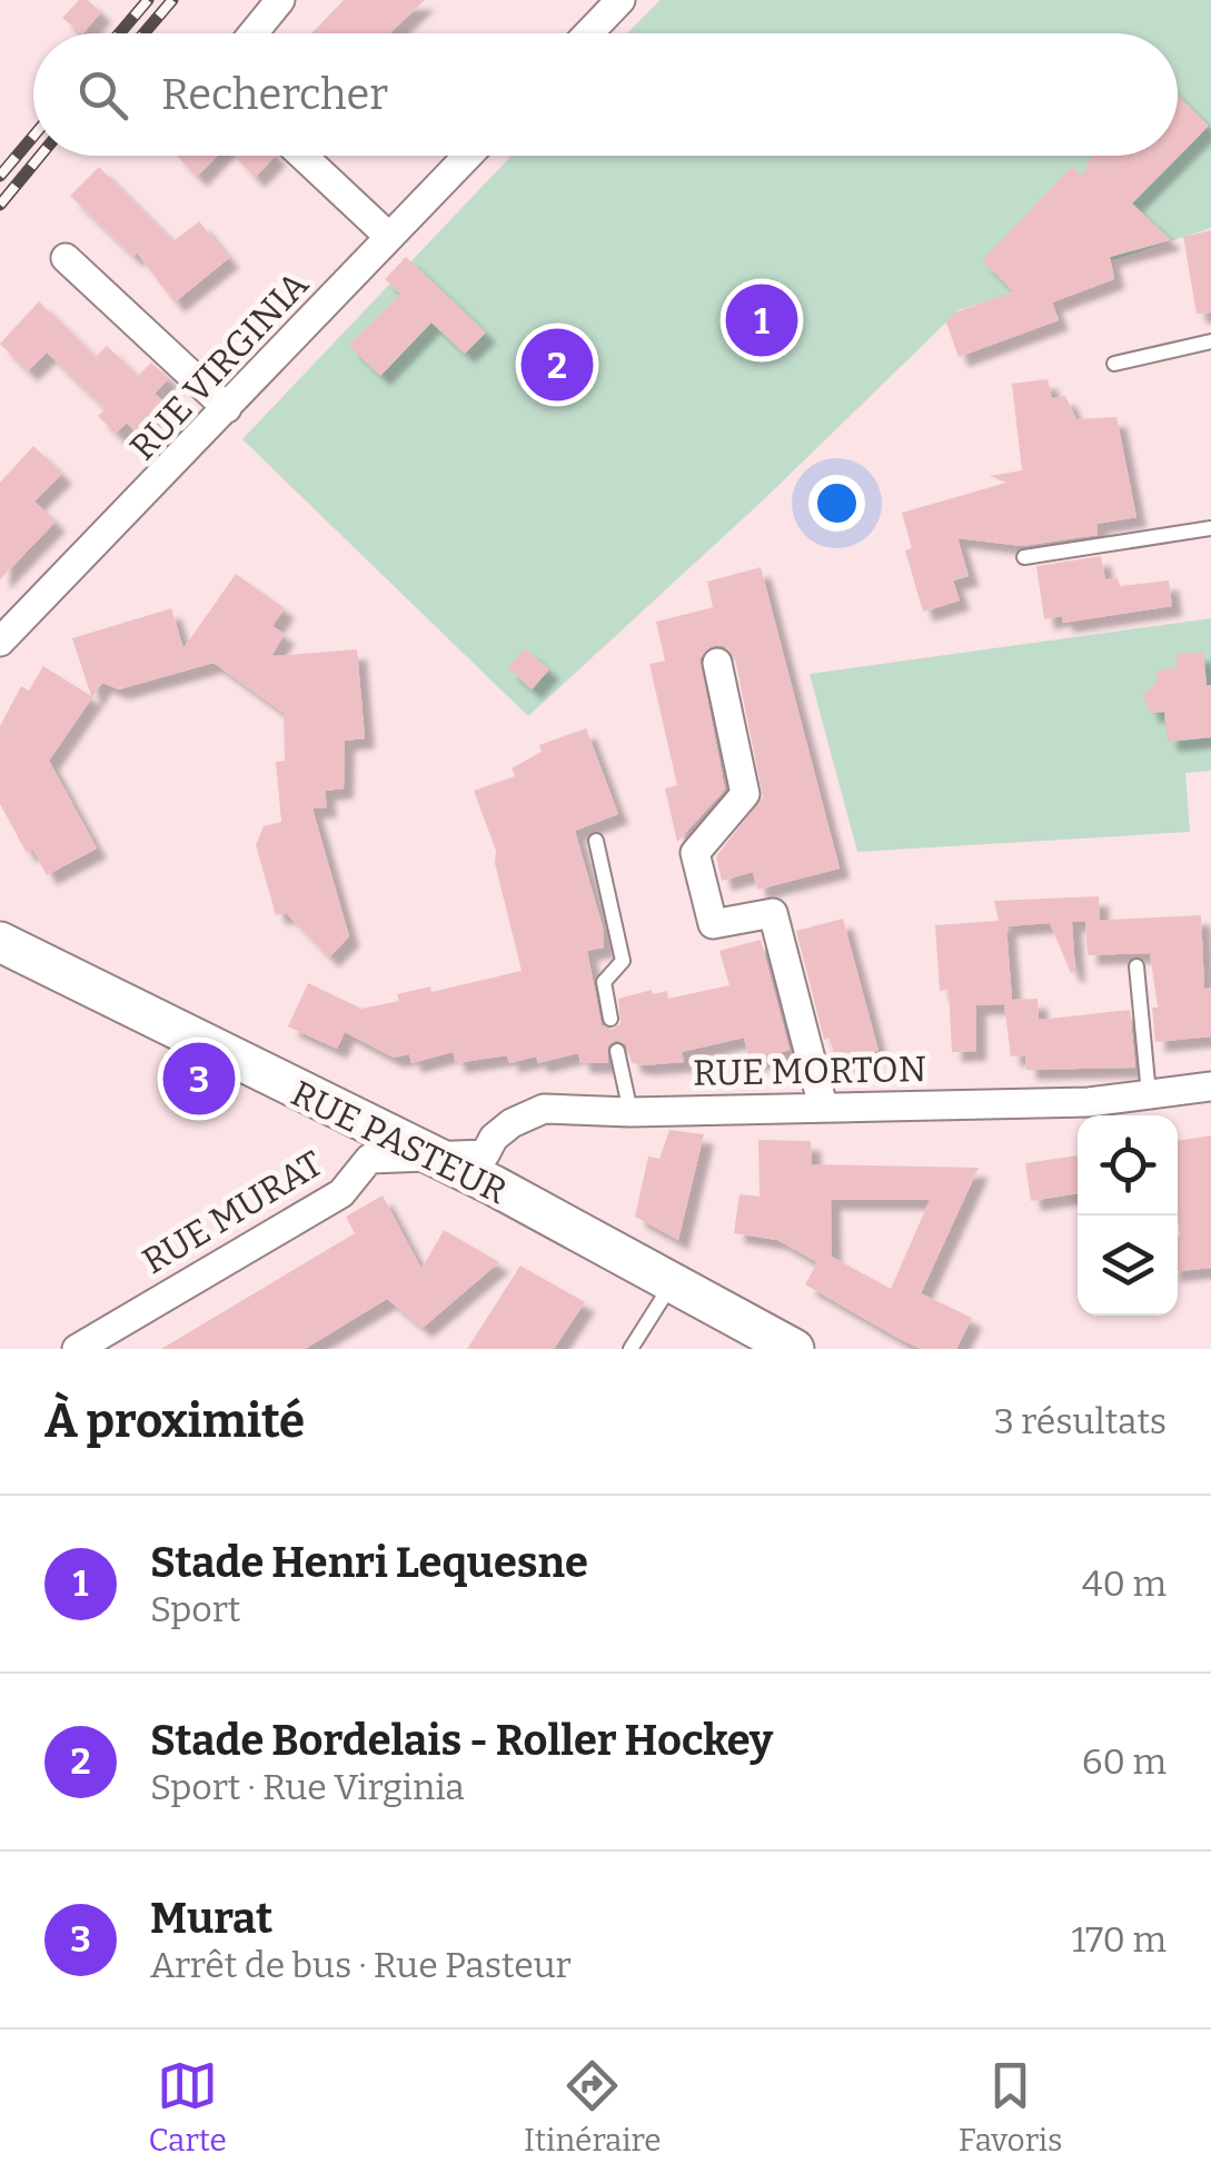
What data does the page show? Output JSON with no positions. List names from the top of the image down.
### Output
{
  "streets": {
    "street": [
      "RUE VIRGINIA",
      "RUE MORTON",
      "RUE PASTEUR",
      "RUE MURAT"
    ]
  },
  "crossings": [
    ["RUE MORTON", "RUE PASTEUR"],
    ["RUE MORTON", "RUE MURAT"],
    ["RUE PASTEUR", "RUE MURAT"]
  ],
  "page": {
    "search": "Rechercher",
    "pins": ["1", "2", "3"],
    "heading": ["À proximité", "3 résultats"],
    "list": [
      {
        "mark": "1",
        "name": "Stade Henri Lequesne",
        "note": "Sport",
        "value": "40 m"
      },
      {
        "mark": "2",
        "name": "Stade Bordelais - Roller Hockey",
        "note": "Sport · Rue Virginia",
        "value": "60 m"
      },
      {
        "mark": "3",
        "name": "Murat",
        "note": "Arrêt de bus · Rue Pasteur",
        "value": "170 m"
      }
    ],
    "nav": ["Carte", "Itinéraire", "Favoris"]
  }
}
